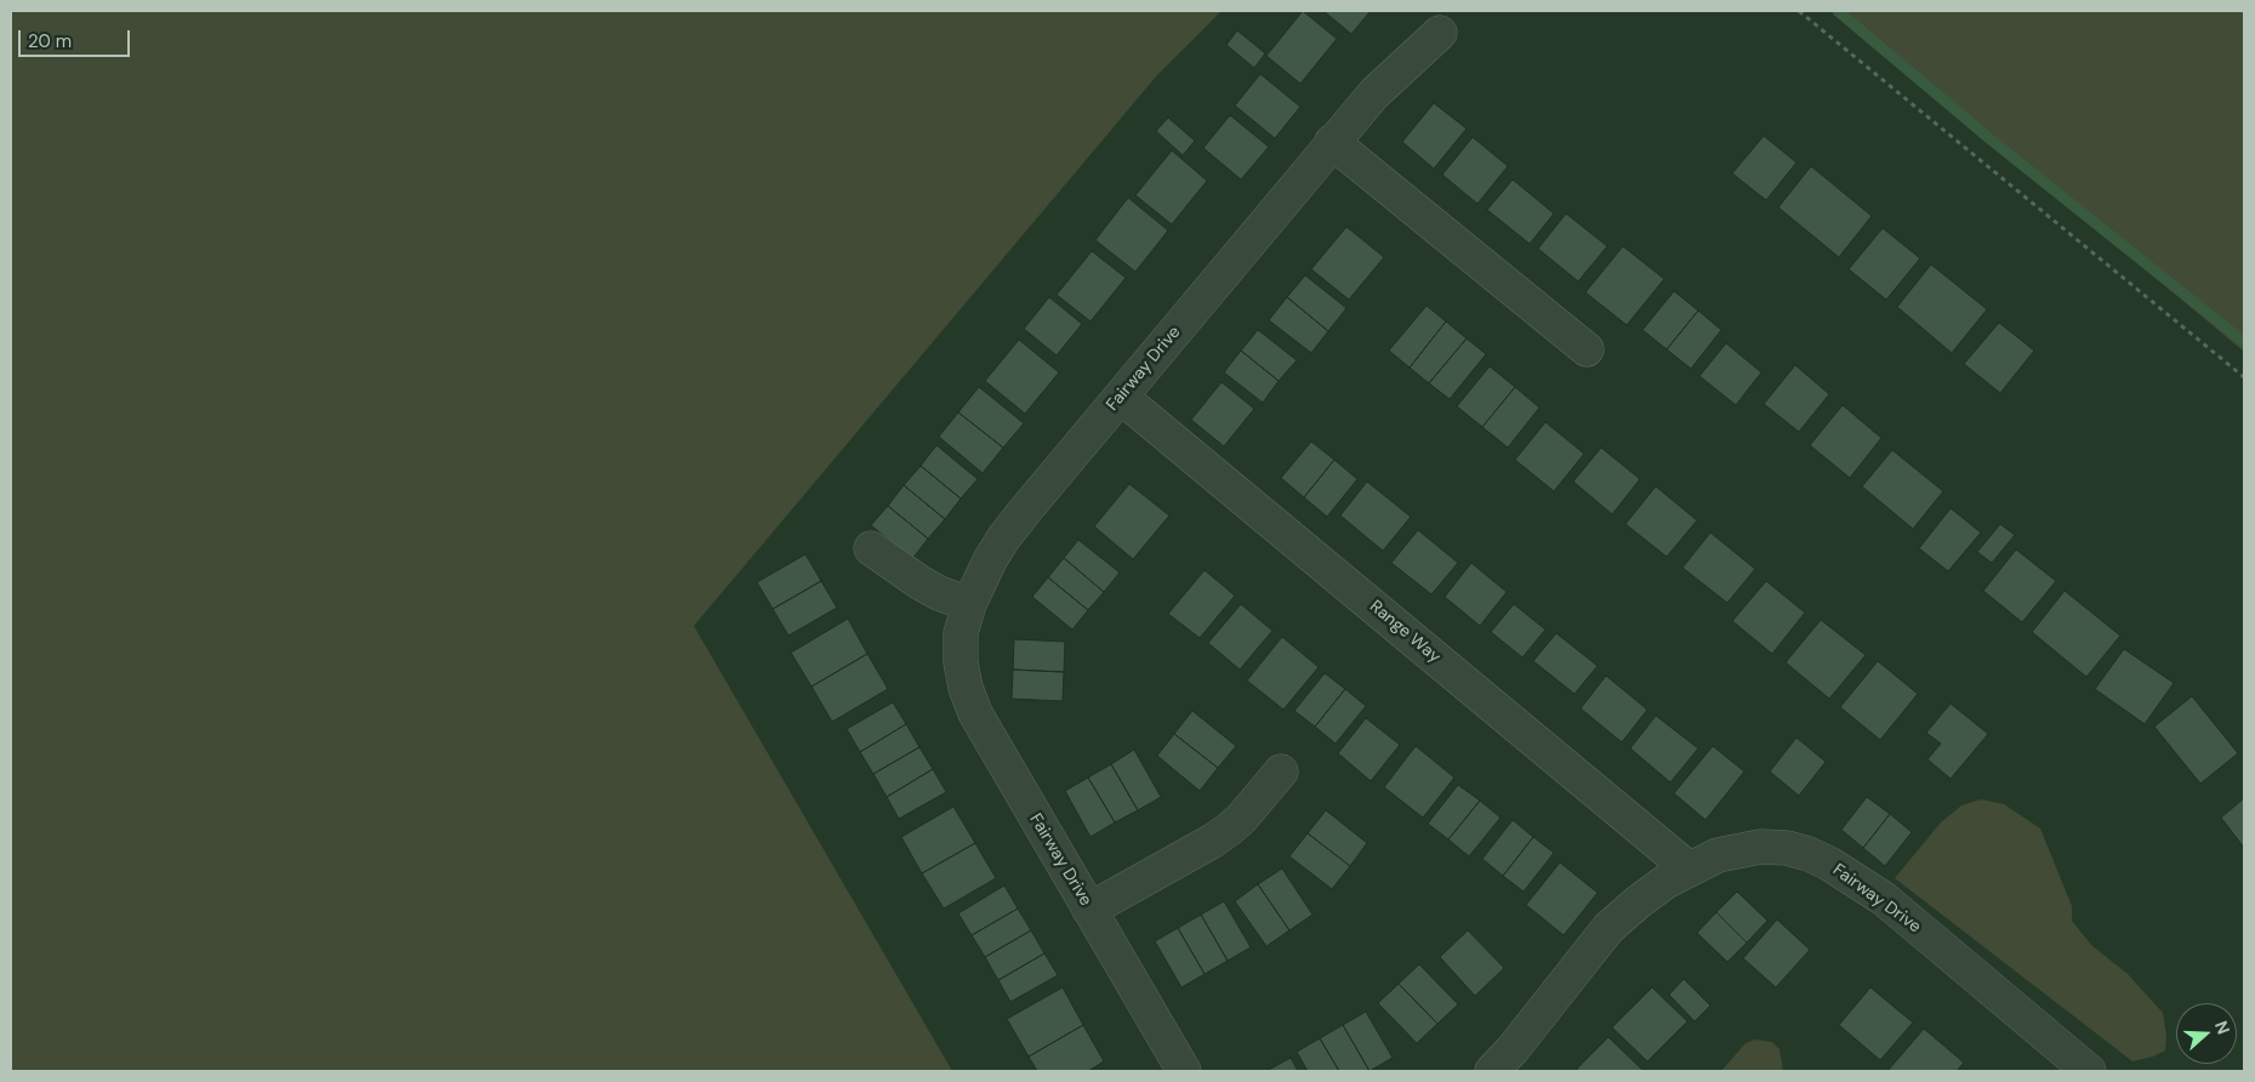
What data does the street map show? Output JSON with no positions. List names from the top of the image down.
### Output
{
  "streets": {
    "street": ["Fairway Drive", "Range Way"]
  },
  "crossings": [
    ["Fairway Drive", "Range Way"]
  ],
  "scale_bar": "20 m",
  "north": "right"
}
